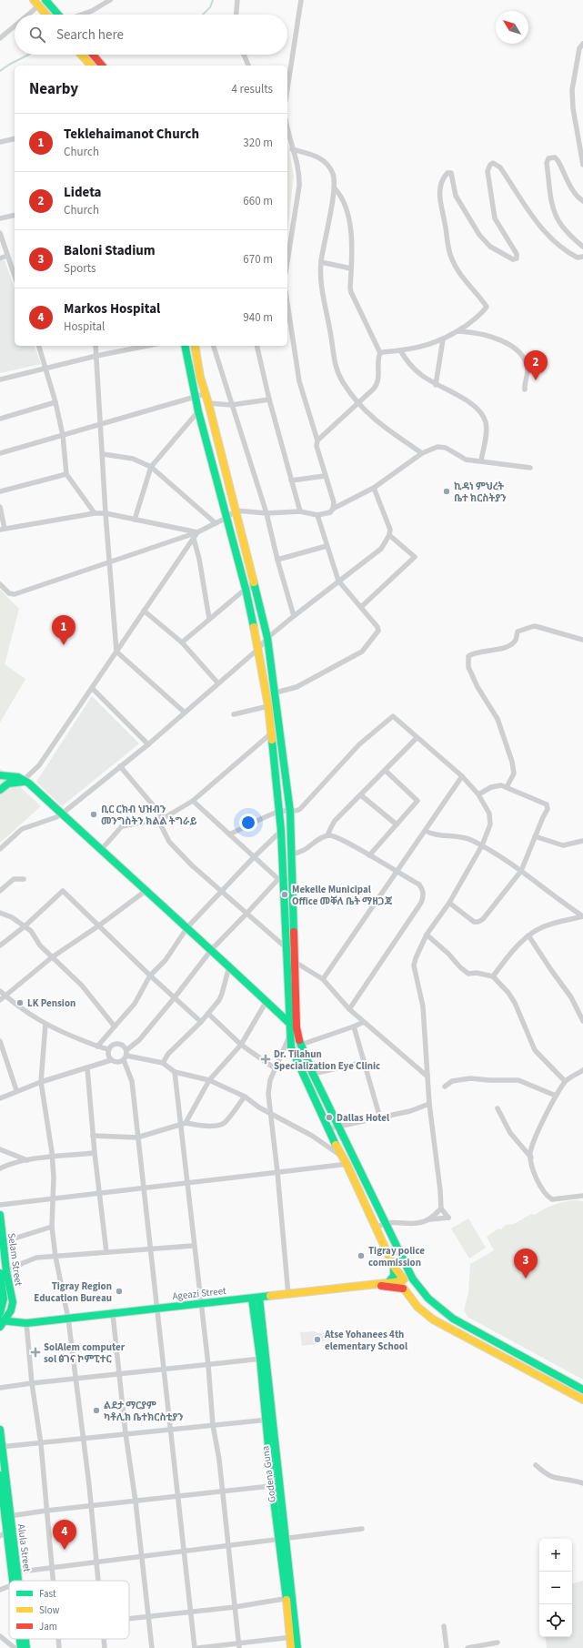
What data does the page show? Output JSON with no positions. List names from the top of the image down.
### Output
{
  "streets": {
    "main road": [
      "Selam Street",
      "Ageazi Street",
      "Godena Guna",
      "Alula Street"
    ]
  },
  "crossings": [
    ["Ageazi Street", "Godena Guna"]
  ],
  "places": {
    "other": [
      "ኪዳነ ምህረት ቤተ ክርስትያን",
      "ቢር ርክብ ህዝብን መንግስትን ክልል ትግራይ",
      "Mekelle Municipal Office መቐለ ቤት ማዘጋጃ",
      "LK Pension",
      "Dallas Hotel",
      "Tigray police commission",
      "Tigray Region Education Bureau",
      "Atse Yohanees 4th elementary School",
      "ልደታ ማርያም ካቶሊክ ቤተክርስቲያን"
    ],
    "health": ["Dr. Tilahun Specialization Eye Clinic", "SolAlem computer sol ፅገና ኮምፒተር"]
  },
  "legend": ["Fast", "Slow", "Jam"],
  "north": "top left",
  "page": {
    "search": "Search here",
    "heading": ["Nearby", "4 results"],
    "list": [
      {
        "mark": "1",
        "name": "Teklehaimanot Church",
        "note": "Church",
        "value": "320 m"
      },
      {
        "mark": "2",
        "name": "Lideta",
        "note": "Church",
        "value": "660 m"
      },
      {
        "mark": "3",
        "name": "Baloni Stadium",
        "note": "Sports",
        "value": "670 m"
      },
      {
        "mark": "4",
        "name": "Markos Hospital",
        "note": "Hospital",
        "value": "940 m"
      }
    ],
    "pins": [
      "2",
      "1",
      "3",
      "4"
    ],
    "map_buttons": ["+", "−"]
  }
}
